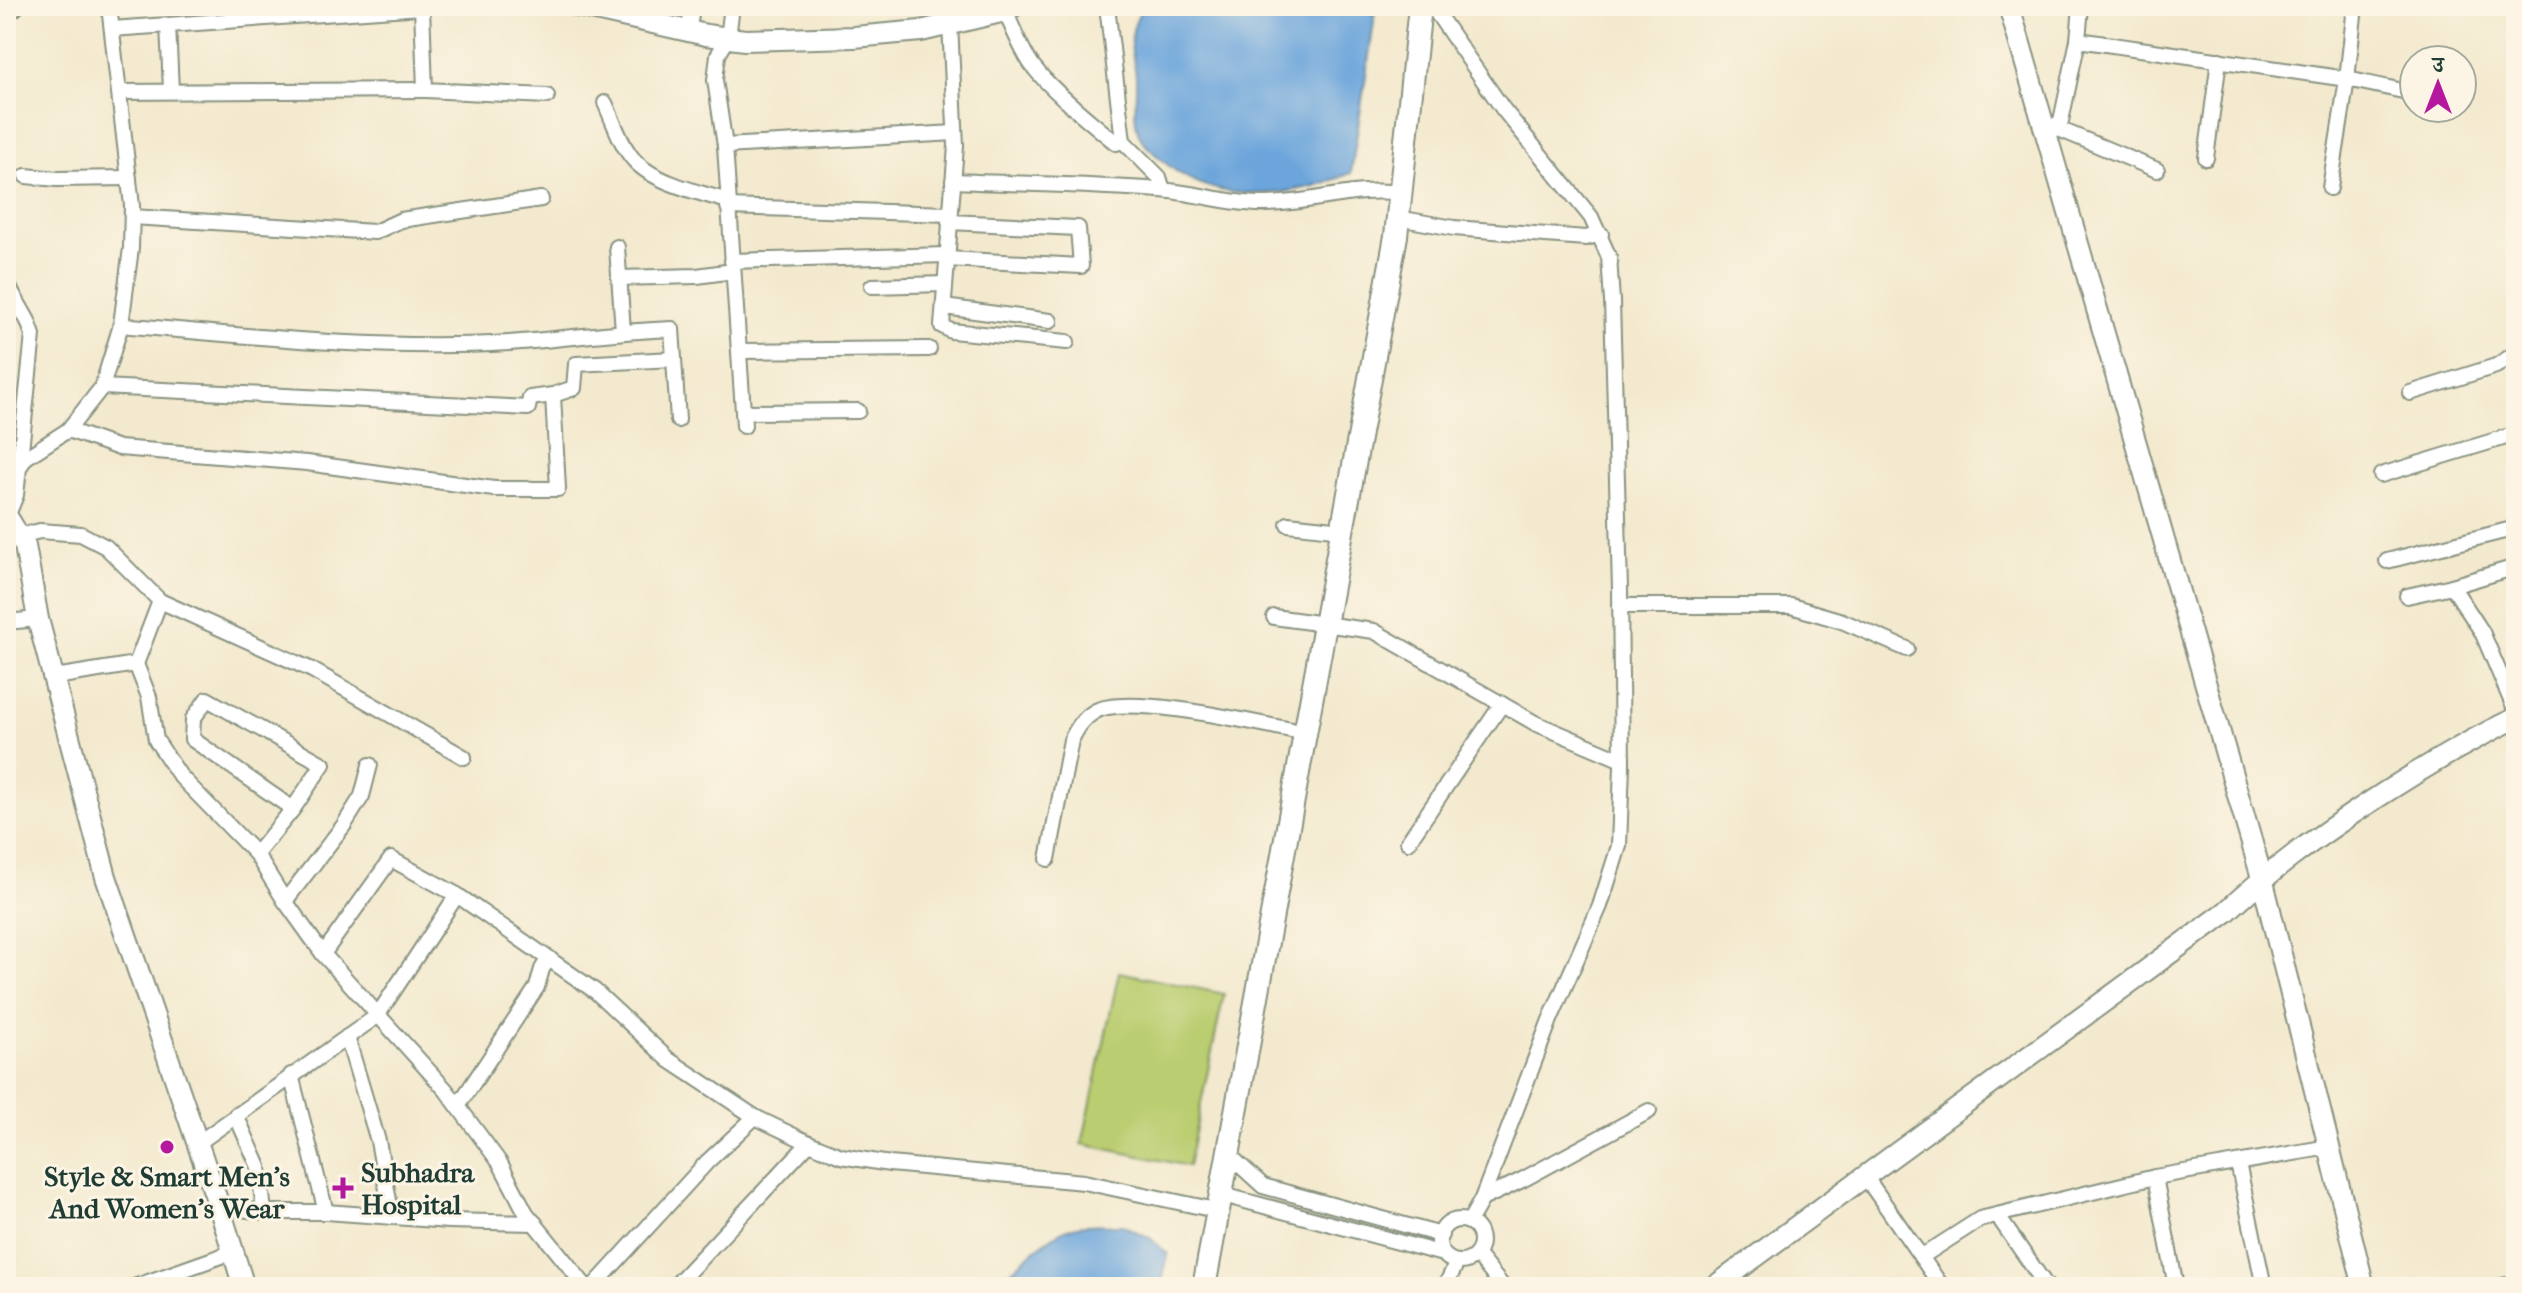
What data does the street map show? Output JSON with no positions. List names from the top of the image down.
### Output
{
  "places": {
    "other": ["Style & Smart Men’s And Women’s Wear"],
    "health": ["Subhadra Hospital"]
  },
  "north": "top"
}
